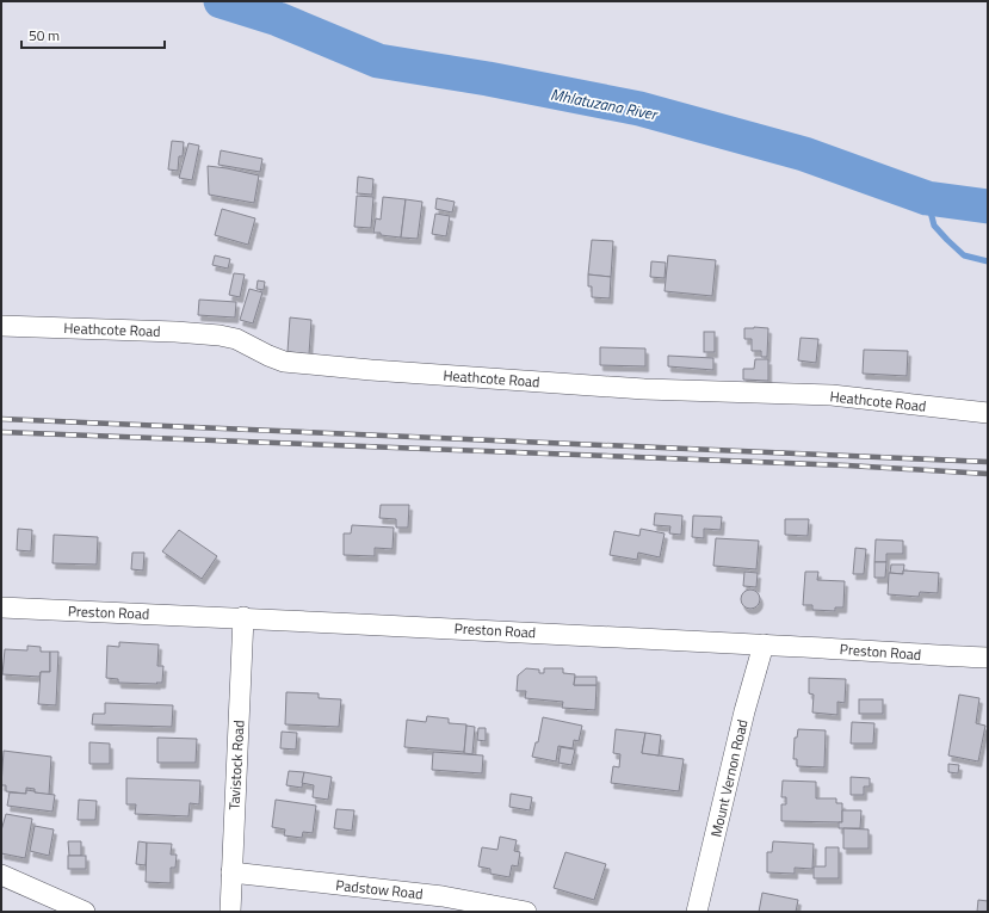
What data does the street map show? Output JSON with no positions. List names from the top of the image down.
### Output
{
  "streets": {
    "street": [
      "Heathcote Road",
      "Preston Road",
      "Tavistock Road",
      "Mount Vernon Road",
      "Padstow Road"
    ]
  },
  "crossings": [
    ["Preston Road", "Tavistock Road"],
    ["Preston Road", "Mount Vernon Road"],
    ["Tavistock Road", "Padstow Road"]
  ],
  "water": ["Mhlatuzana River"],
  "scale_bar": "50 m"
}
